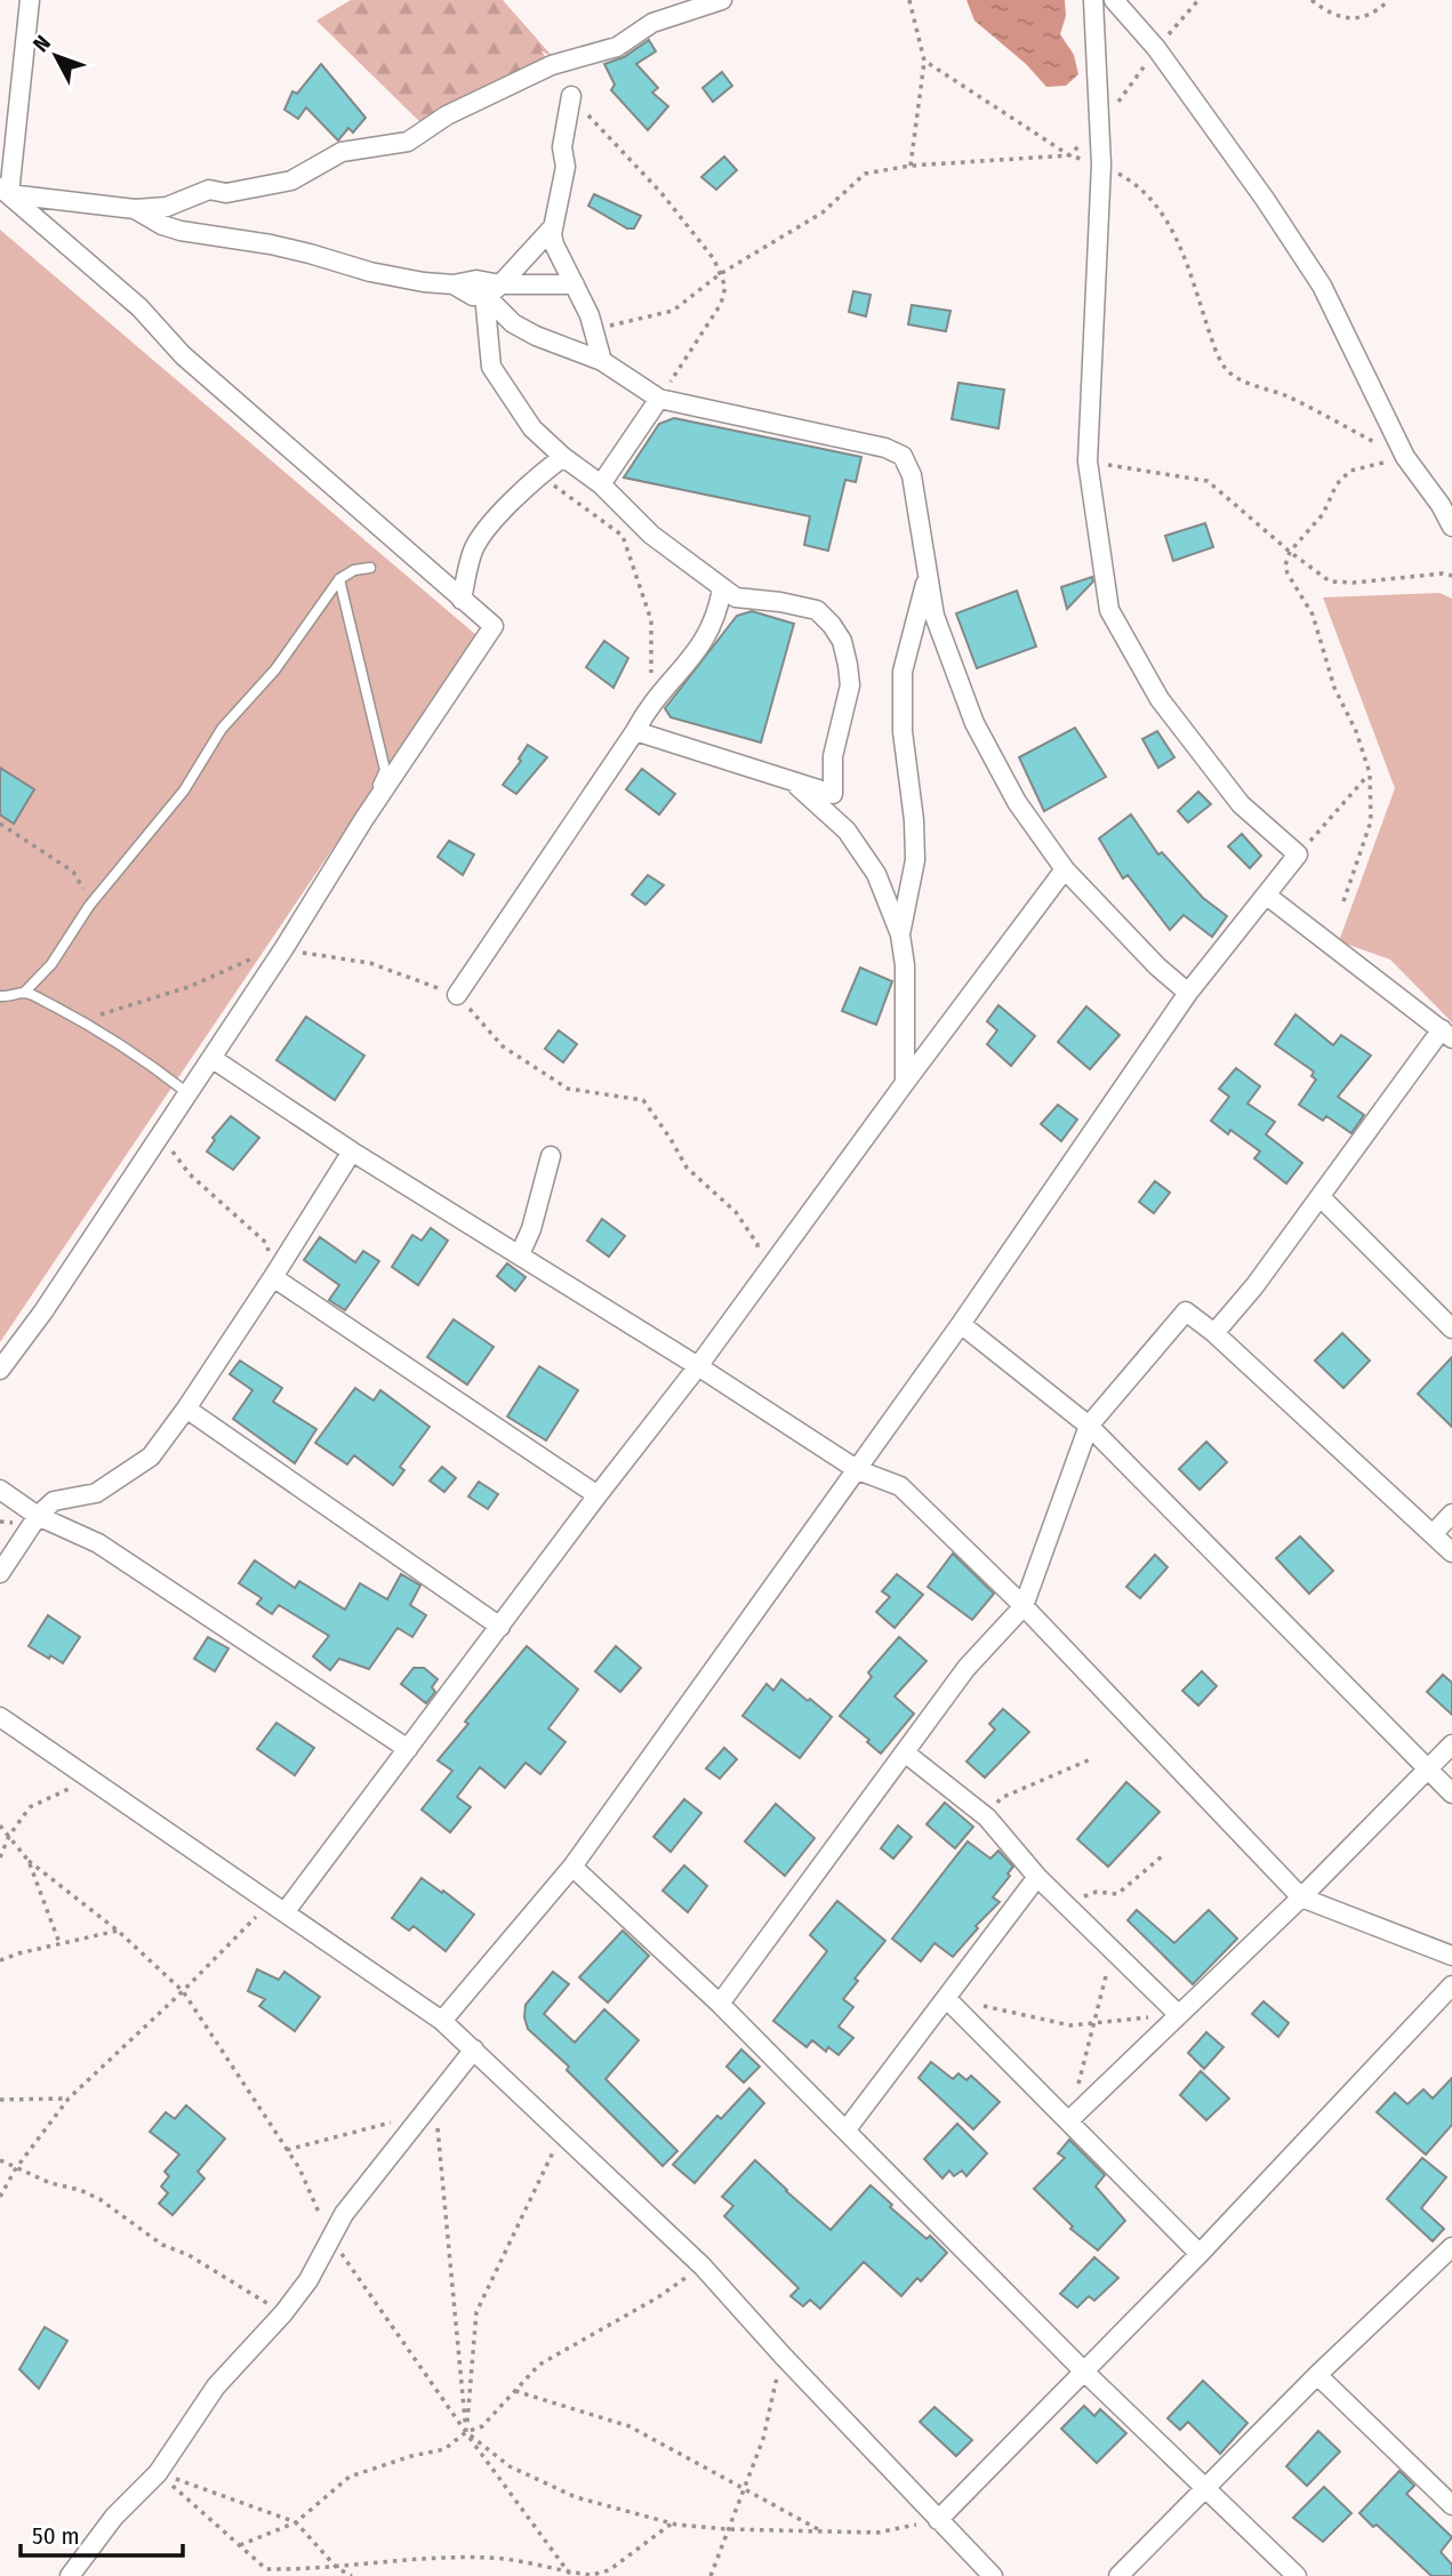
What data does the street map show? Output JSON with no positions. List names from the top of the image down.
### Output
{
  "scale_bar": "50 m",
  "north": "top left"
}
